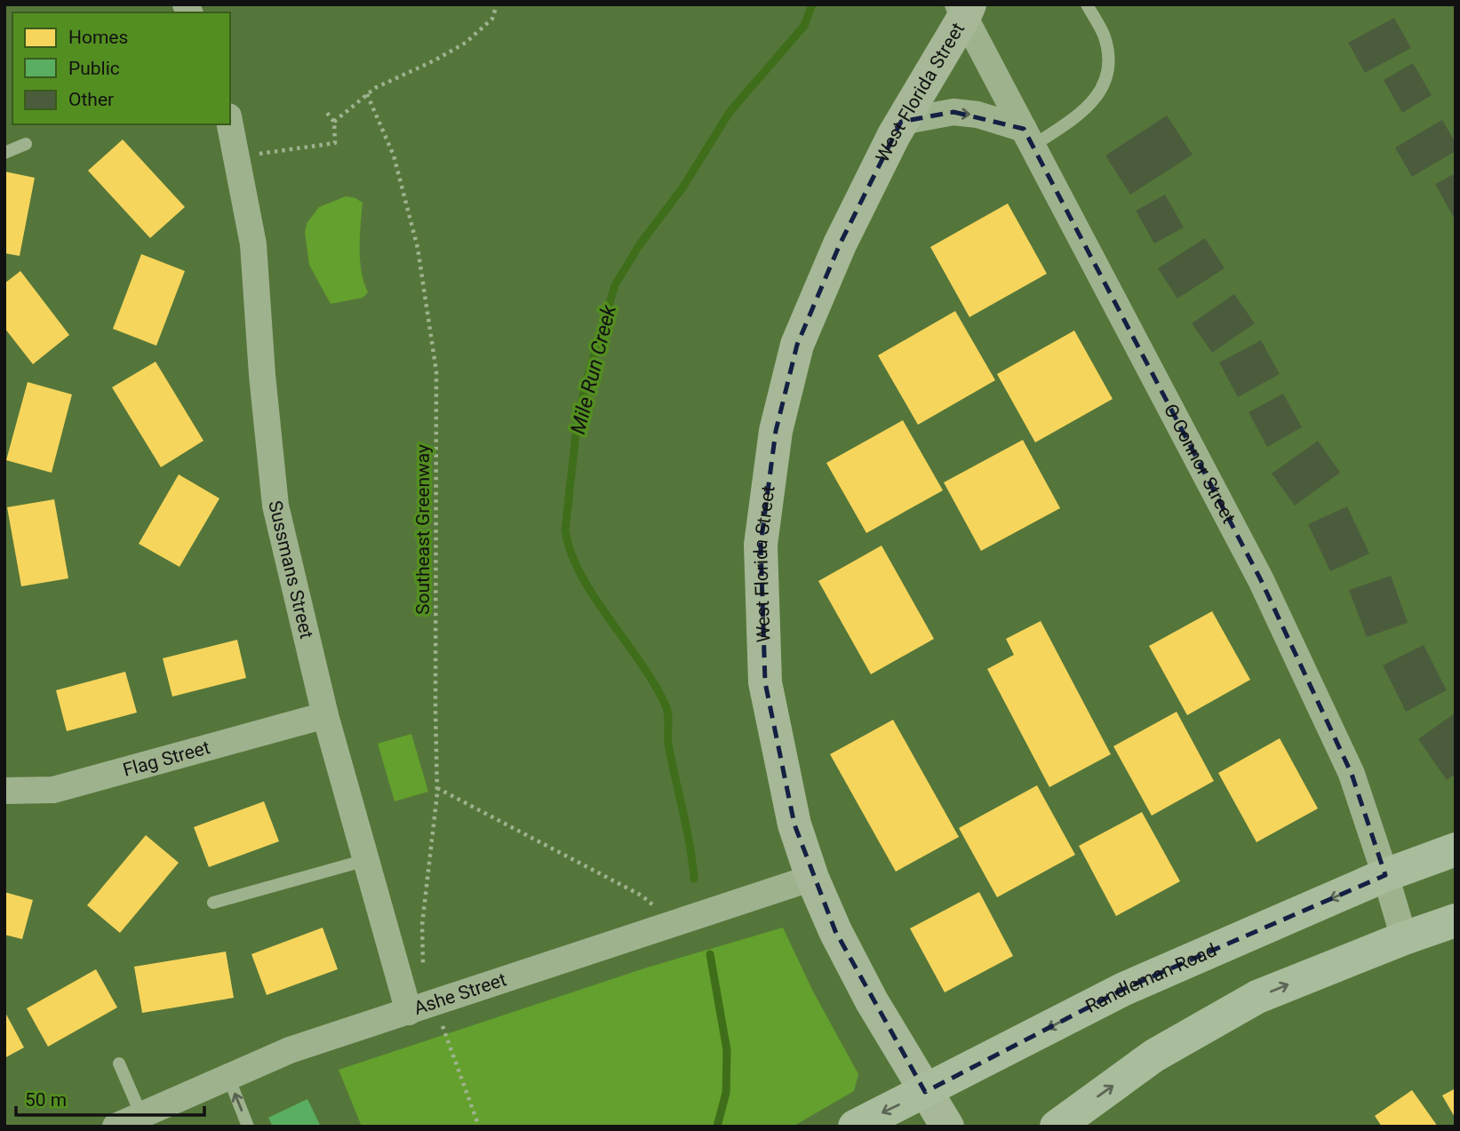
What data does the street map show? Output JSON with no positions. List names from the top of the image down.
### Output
{
  "streets": {
    "main road": ["West Florida Street", "Randleman Road"],
    "street": [
      "O Connor Street",
      "Sussmans Street",
      "Flag Street",
      "Ashe Street"
    ],
    "path": ["Southeast Greenway"]
  },
  "crossings": [
    ["West Florida Street", "O Connor Street"],
    ["West Florida Street", "Randleman Road"],
    ["West Florida Street", "Ashe Street"],
    ["O Connor Street", "Randleman Road"],
    ["Southeast Greenway", "Ashe Street"],
    ["Sussmans Street", "Flag Street"],
    ["Sussmans Street", "Ashe Street"]
  ],
  "water": ["Mile Run Creek"],
  "legend": ["Homes", "Public", "Other"],
  "scale_bar": "50 m"
}
